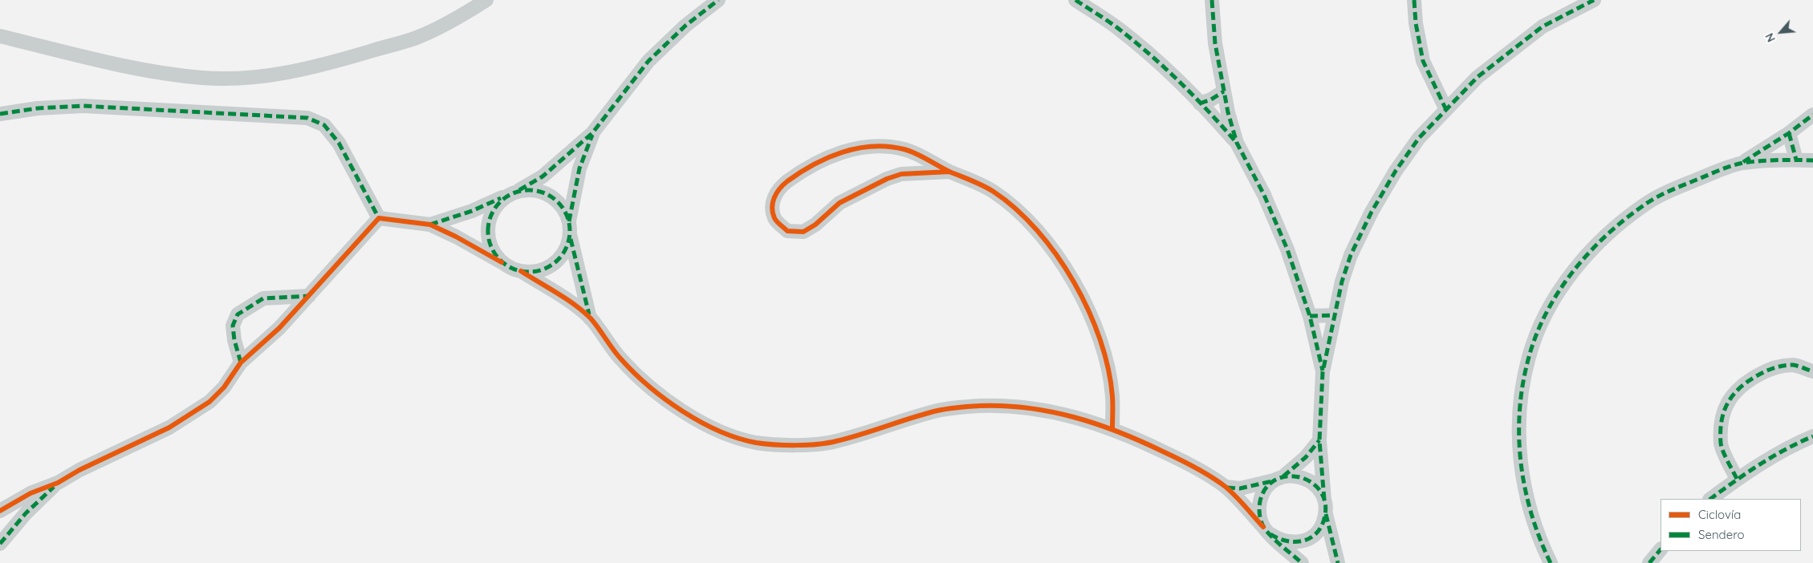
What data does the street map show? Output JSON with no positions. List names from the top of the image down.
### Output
{
  "legend": ["Ciclovía", "Sendero"],
  "north": "bottom left"
}
